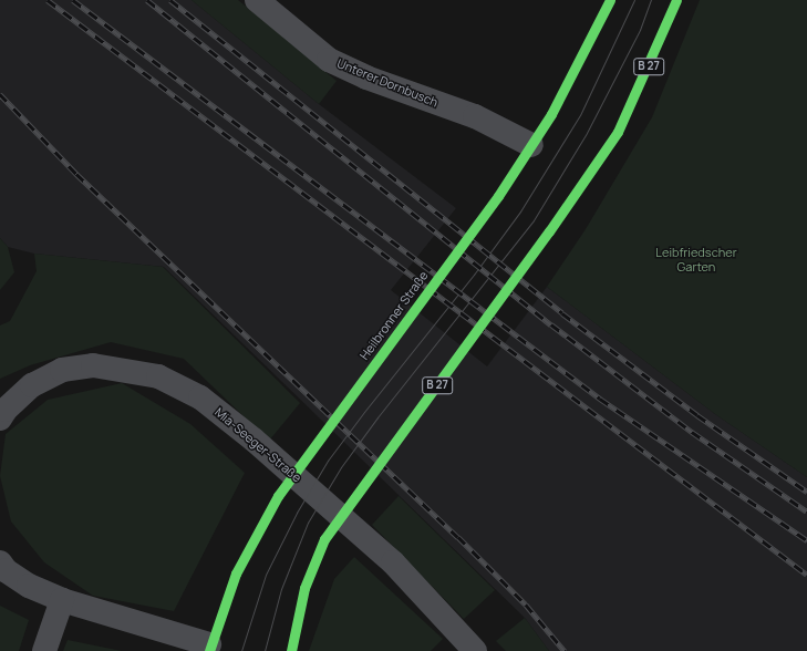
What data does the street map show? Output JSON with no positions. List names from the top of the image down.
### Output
{
  "streets": {
    "main road": ["B 27", "Heilbronner Straße"],
    "street": ["Unterer Dornbusch", "Mia-Seeger-Straße"]
  },
  "crossings": [
    ["Unterer Dornbusch", "Heilbronner Straße"]
  ],
  "parks": ["Leibfriedscher Garten"]
}
